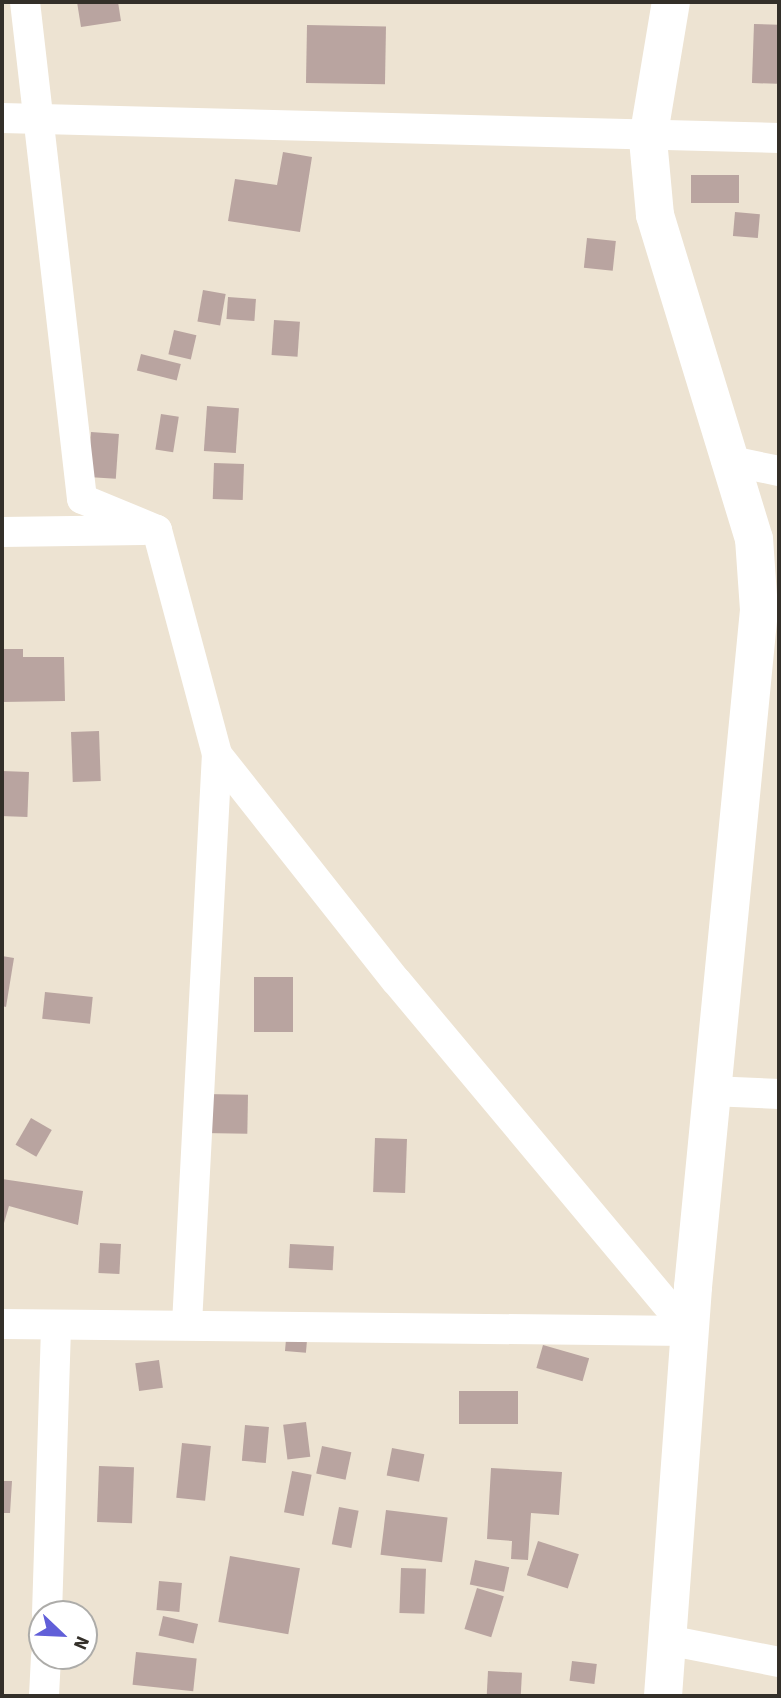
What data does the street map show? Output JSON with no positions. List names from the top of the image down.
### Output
{
  "north": "bottom right"
}
